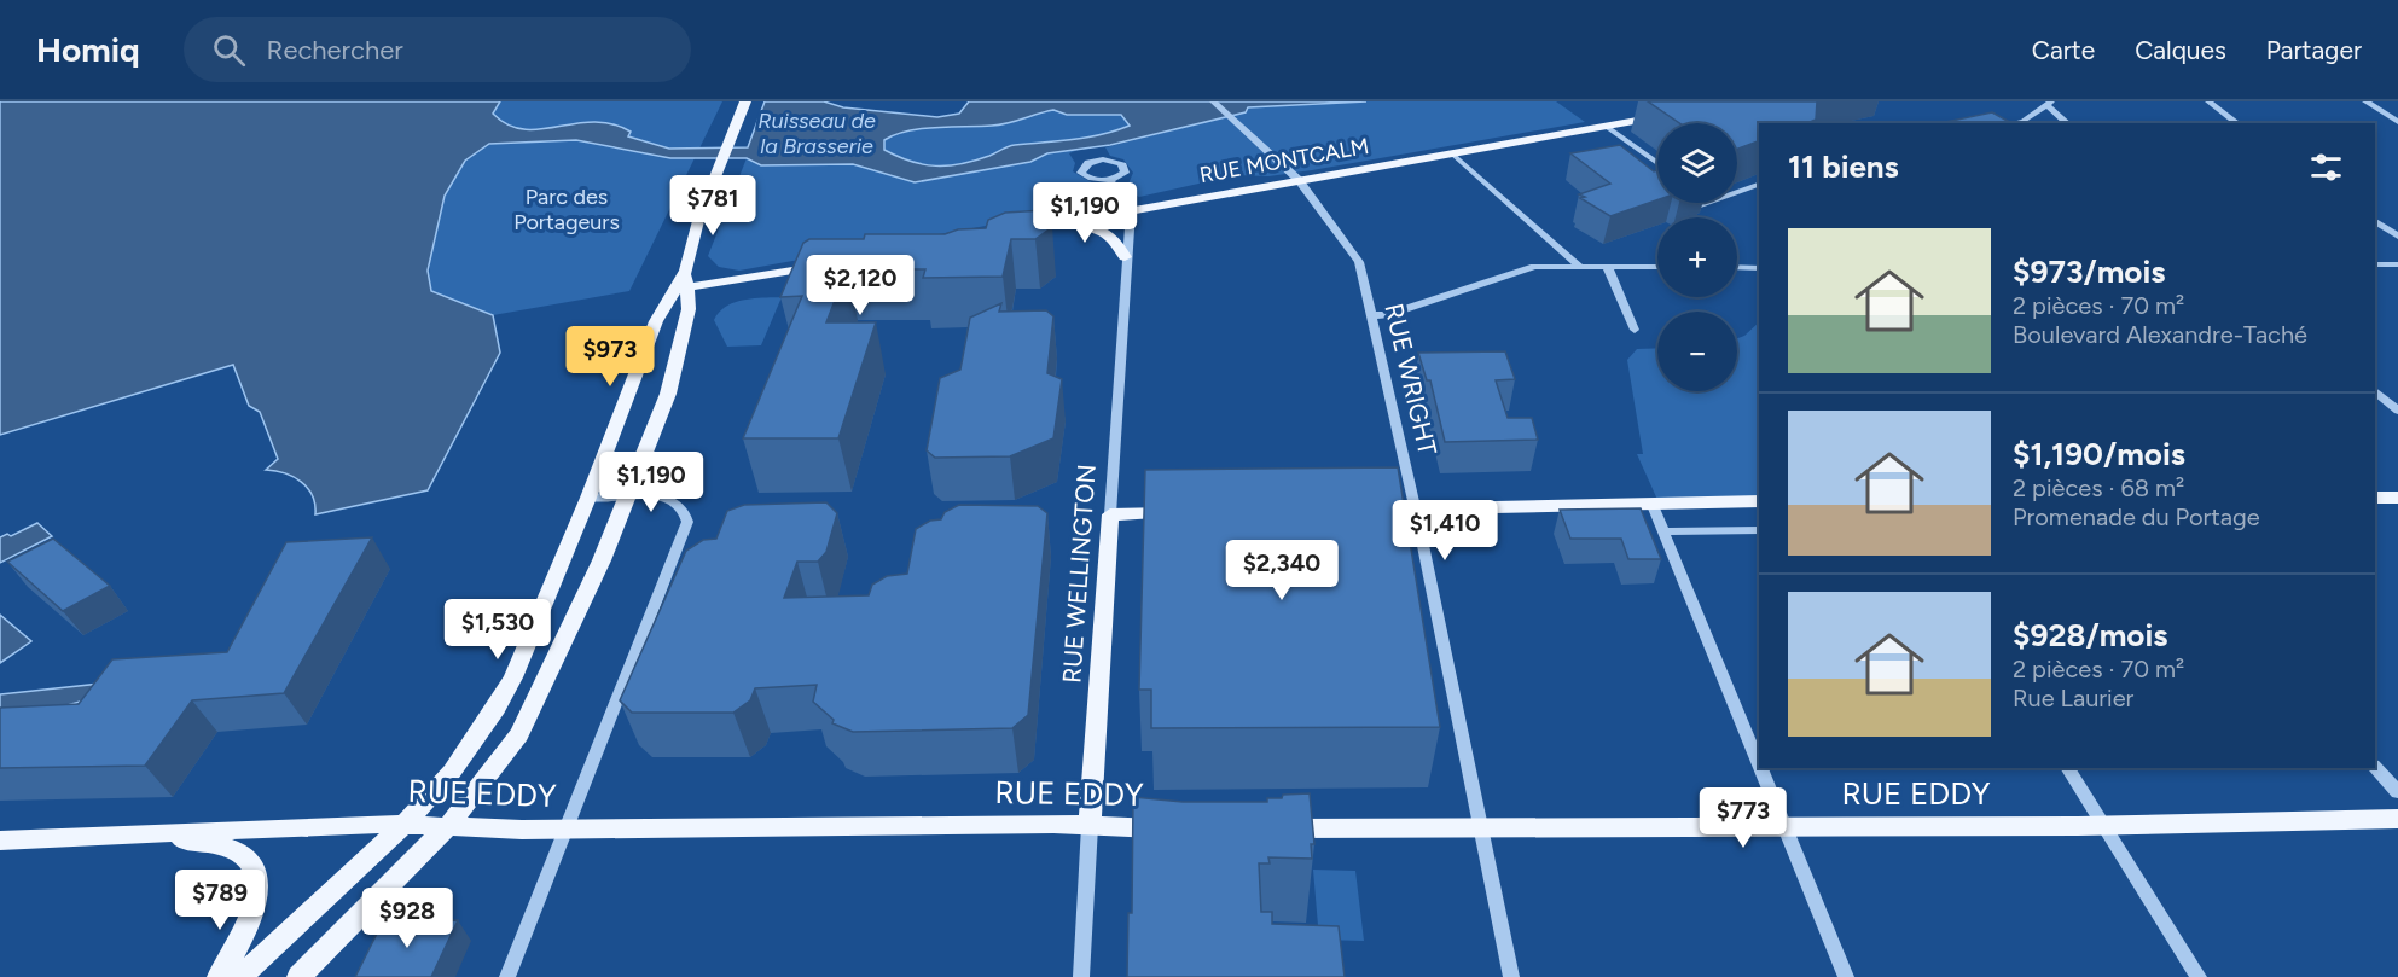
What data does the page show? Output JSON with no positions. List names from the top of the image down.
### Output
{
  "streets": {
    "main road": ["RUE MONTCALM", "RUE WELLINGTON", "RUE EDDY"],
    "street": ["RUE WRIGHT"]
  },
  "crossings": [
    ["RUE MONTCALM", "RUE WRIGHT"],
    ["RUE MONTCALM", "RUE WELLINGTON"],
    ["RUE WRIGHT", "RUE EDDY"],
    ["RUE WELLINGTON", "RUE EDDY"]
  ],
  "water": ["Ruisseau de la Brasserie"],
  "parks": ["Parc des Portageurs"],
  "page": {
    "header": "Homiq",
    "search": "Rechercher",
    "nav": ["Carte", "Calques", "Partager"],
    "map_buttons": ["+", "−"],
    "heading": "11 biens",
    "price": [
      "$781",
      "$1,190",
      "$2,120",
      "$973",
      "$1,190",
      "$1,410",
      "$2,340",
      "$1,530",
      "$773",
      "$789",
      "$928"
    ],
    "list": [
      {
        "name": "$973/mois",
        "note": "2 pièces · 70 m² · Boulevard Alexandre-Taché"
      },
      {
        "name": "$1,190/mois",
        "note": "2 pièces · 68 m² · Promenade du Portage"
      },
      {
        "name": "$928/mois",
        "note": "2 pièces · 70 m² · Rue Laurier"
      }
    ]
  }
}
